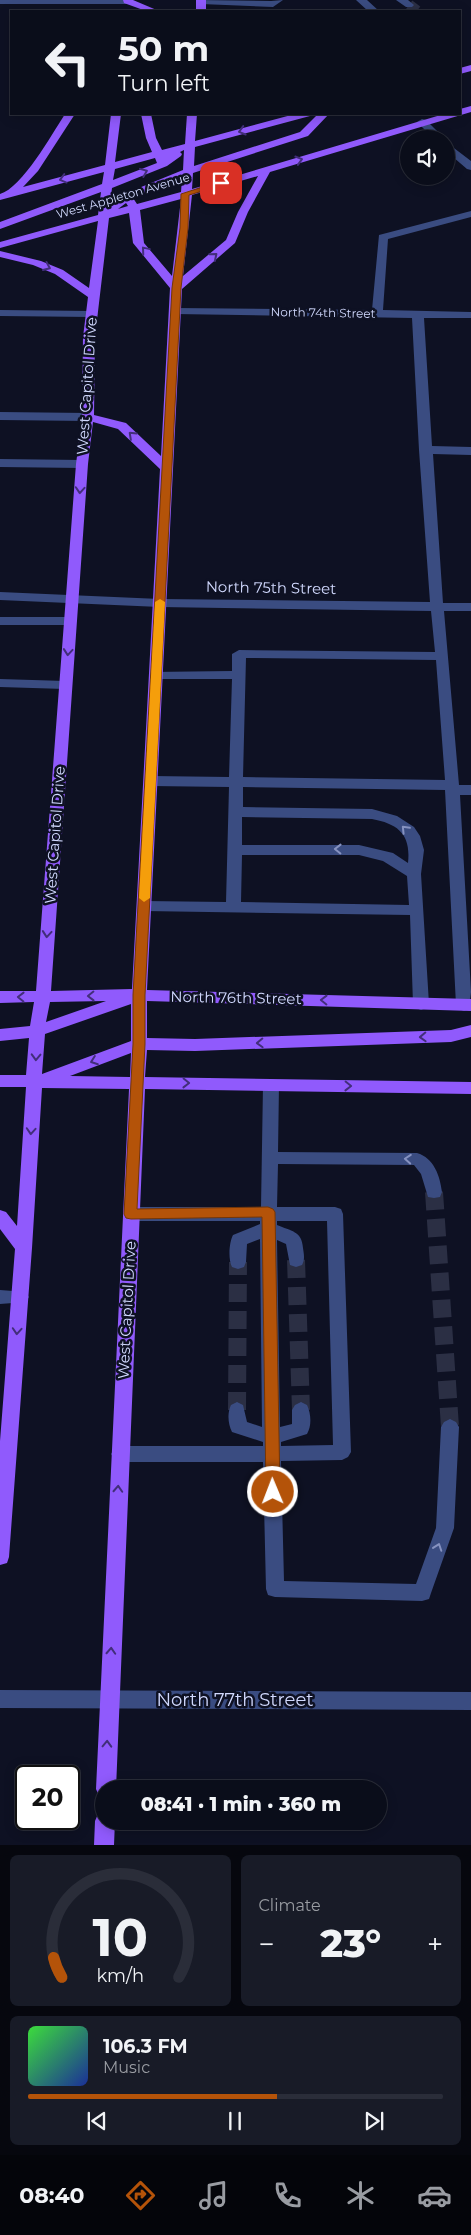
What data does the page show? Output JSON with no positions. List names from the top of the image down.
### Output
{
  "streets": {
    "main road": ["West Appleton Avenue", "West Capitol Drive", "North 76th Street"],
    "street": ["North 74th Street", "North 75th Street", "North 77th Street"]
  },
  "crossings": [
    ["West Appleton Avenue", "West Capitol Drive"],
    ["North 74th Street", "West Capitol Drive"],
    ["West Capitol Drive", "North 75th Street"],
    ["West Capitol Drive", "North 76th Street"],
    ["West Capitol Drive", "North 77th Street"]
  ],
  "page": {
    "turn": ["50 m", "Turn left"],
    "limit": "20",
    "trip": "08:41 · 1 min · 360 m",
    "tile": "Climate",
    "heat": ["−", "23°", "+"],
    "song": ["106.3 FM", "Music"],
    "tabs": "08:40",
    "gauge": ["10", "km/h"]
  }
}
